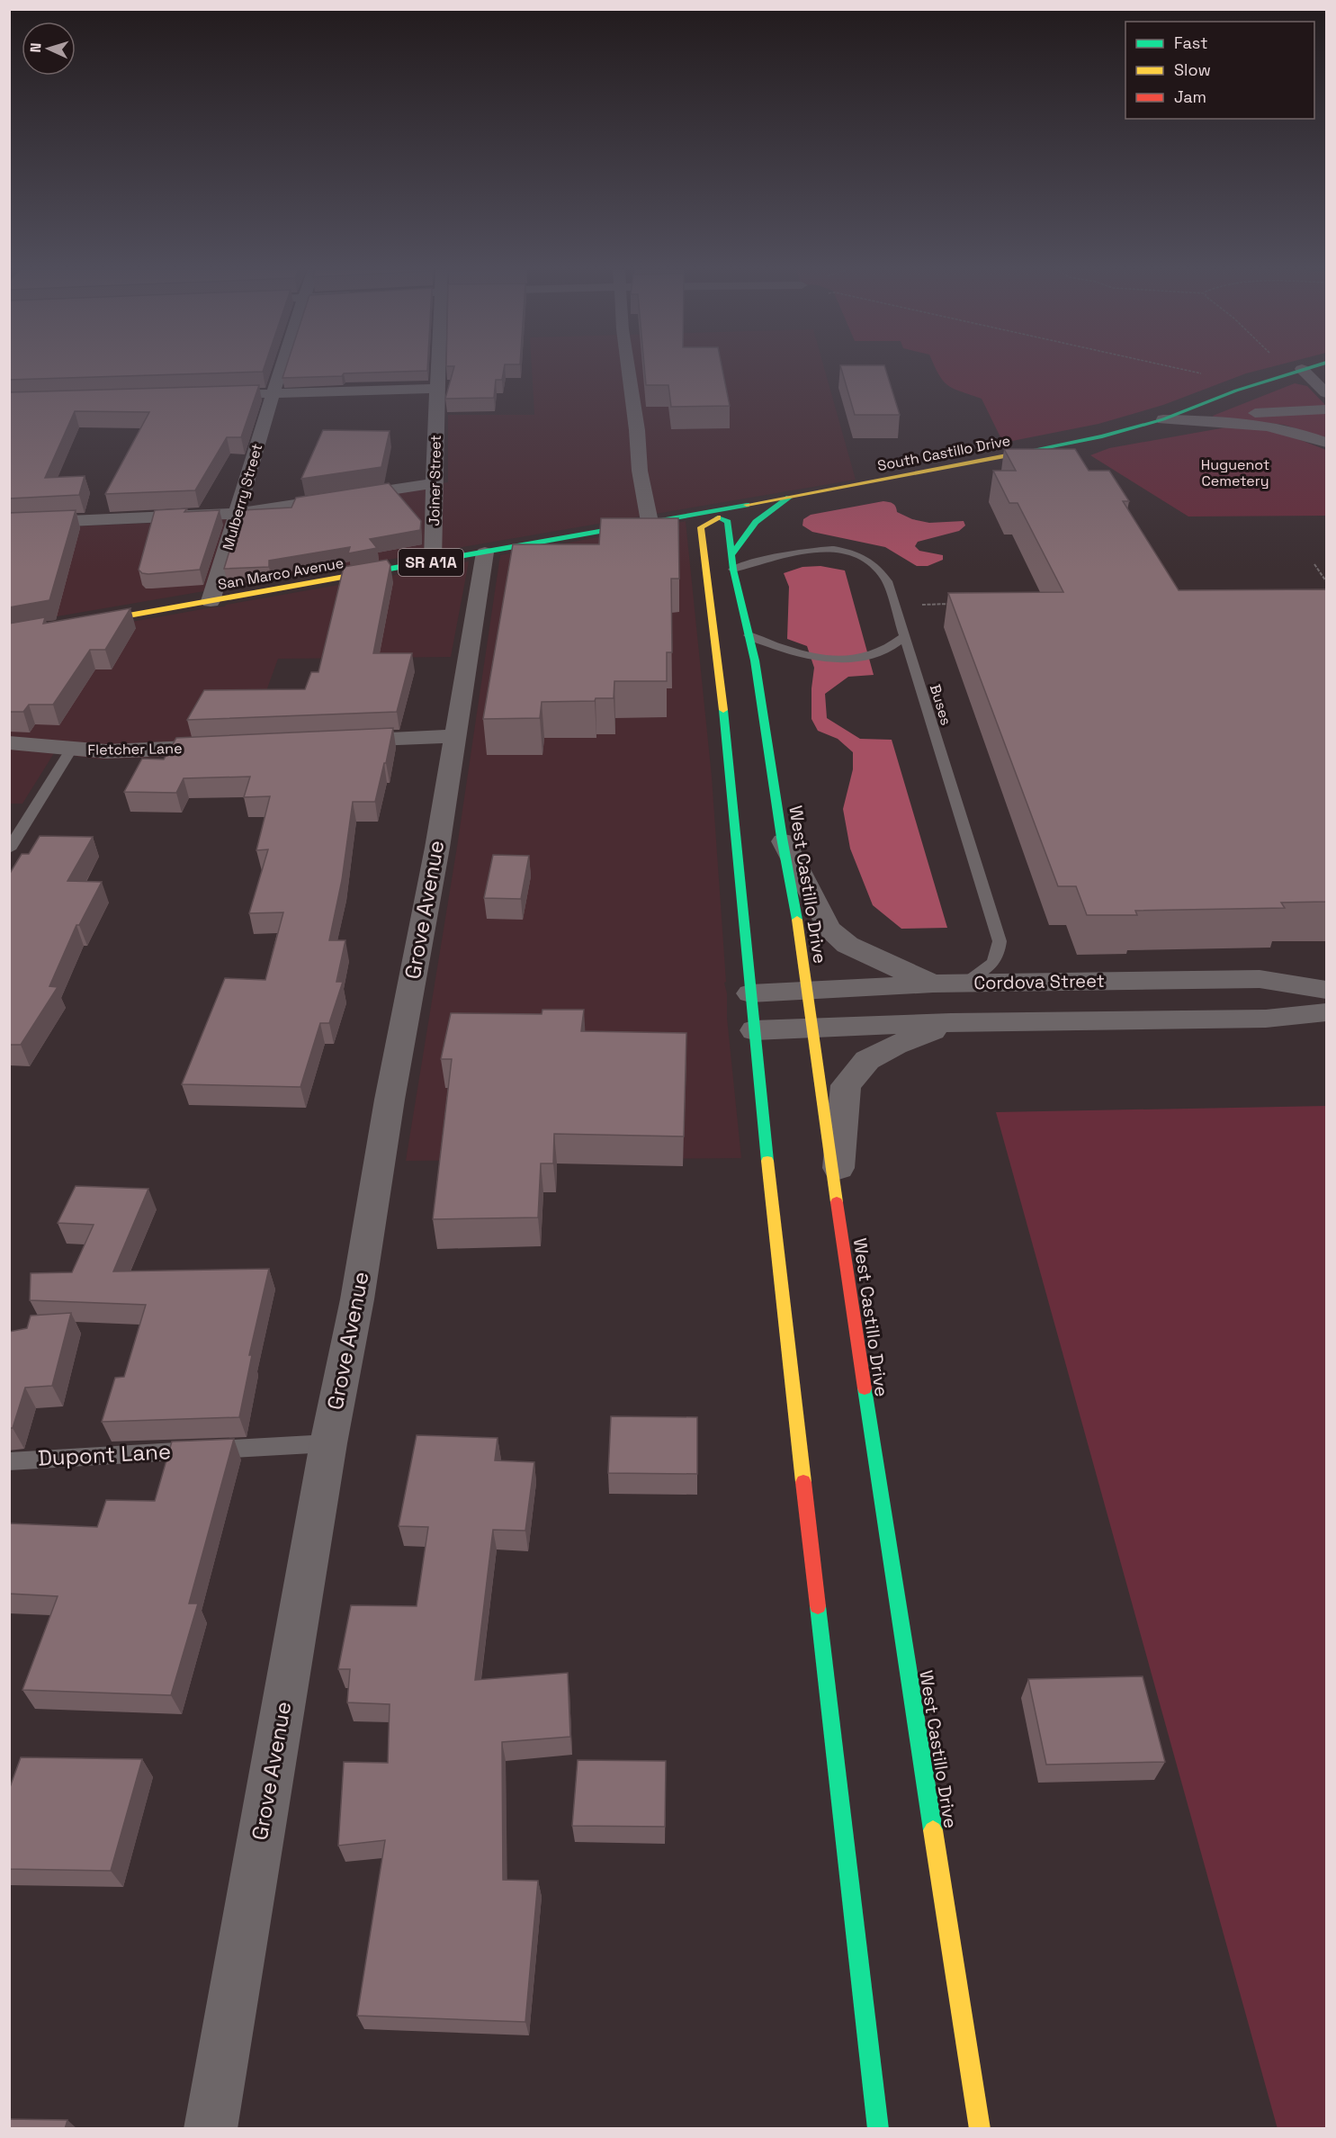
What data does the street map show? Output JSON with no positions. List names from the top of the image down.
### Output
{
  "streets": {
    "main road": [
      "South Castillo Drive",
      "SR A1A",
      "San Marco Avenue",
      "West Castillo Drive"
    ],
    "street": [
      "Joiner Street",
      "Mulberry Street",
      "Fletcher Lane",
      "Grove Avenue",
      "Cordova Street"
    ],
    "lane": ["Buses", "Dupont Lane"]
  },
  "crossings": [
    ["South Castillo Drive", "San Marco Avenue"],
    ["South Castillo Drive", "West Castillo Drive"],
    ["Joiner Street", "San Marco Avenue"],
    ["Mulberry Street", "San Marco Avenue"],
    ["San Marco Avenue", "West Castillo Drive"],
    ["San Marco Avenue", "Grove Avenue"],
    ["Buses", "West Castillo Drive"],
    ["Buses", "Cordova Street"],
    ["West Castillo Drive", "Cordova Street"],
    ["Grove Avenue", "Dupont Lane"]
  ],
  "parks": ["Huguenot Cemetery"],
  "legend": ["Fast", "Slow", "Jam"],
  "north": "left"
}
